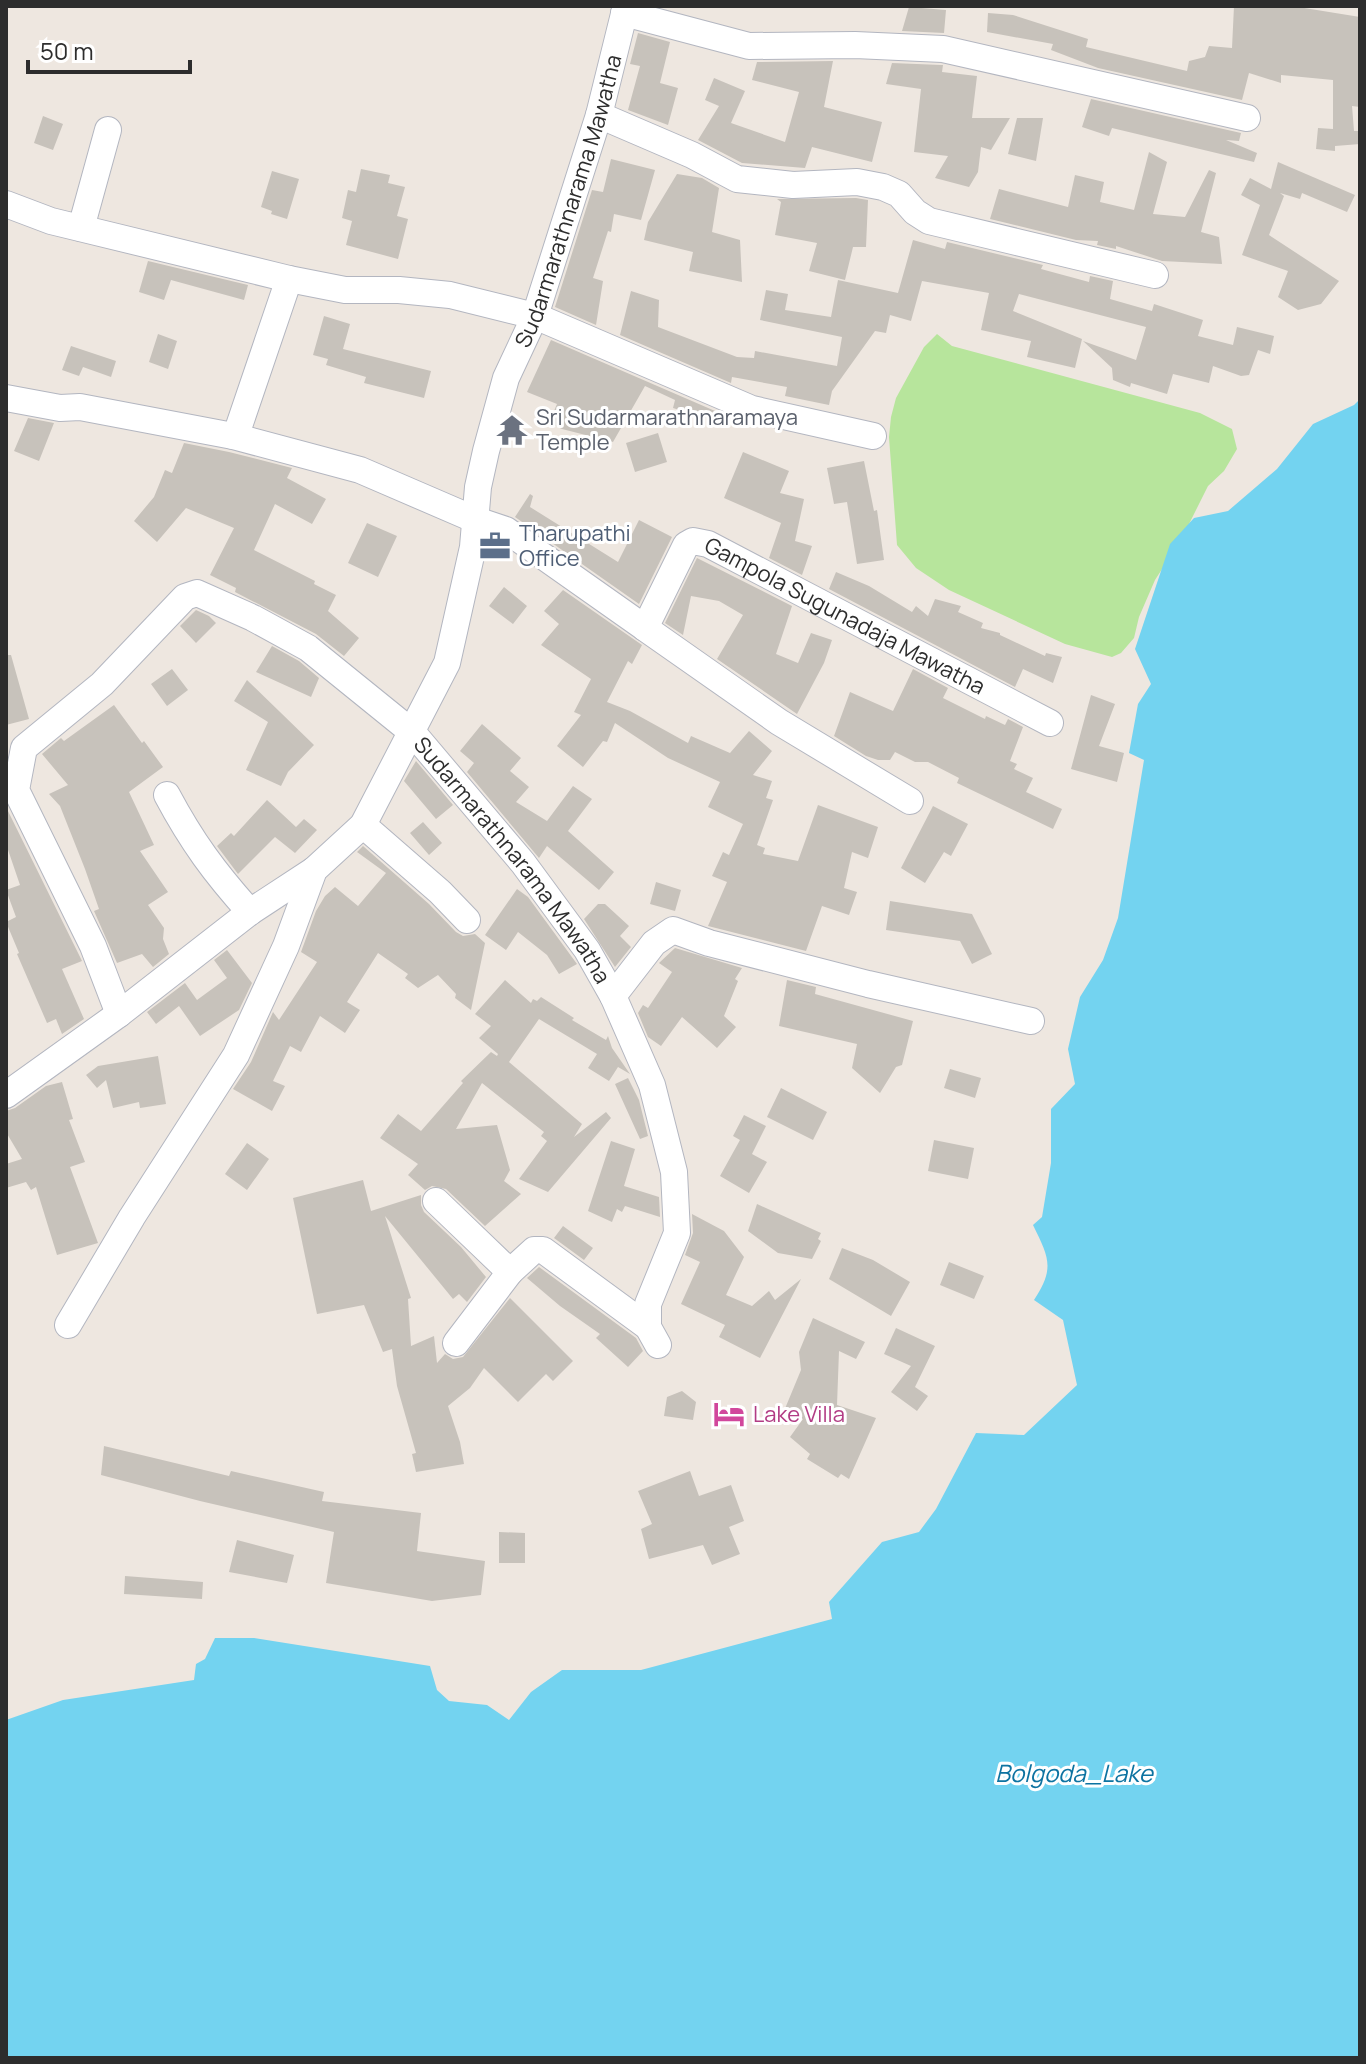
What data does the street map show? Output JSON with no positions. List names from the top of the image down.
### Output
{
  "streets": {
    "street": ["Sudarmarathnarama Mawatha", "Gampola Sugunadaja Mawatha"]
  },
  "water": ["Bolgoda_Lake"],
  "places": {
    "temple": ["Sri Sudarmarathnaramaya Temple"],
    "office": ["Tharupathi Office"],
    "hotel": ["Lake Villa"]
  },
  "scale_bar": "50 m"
}
